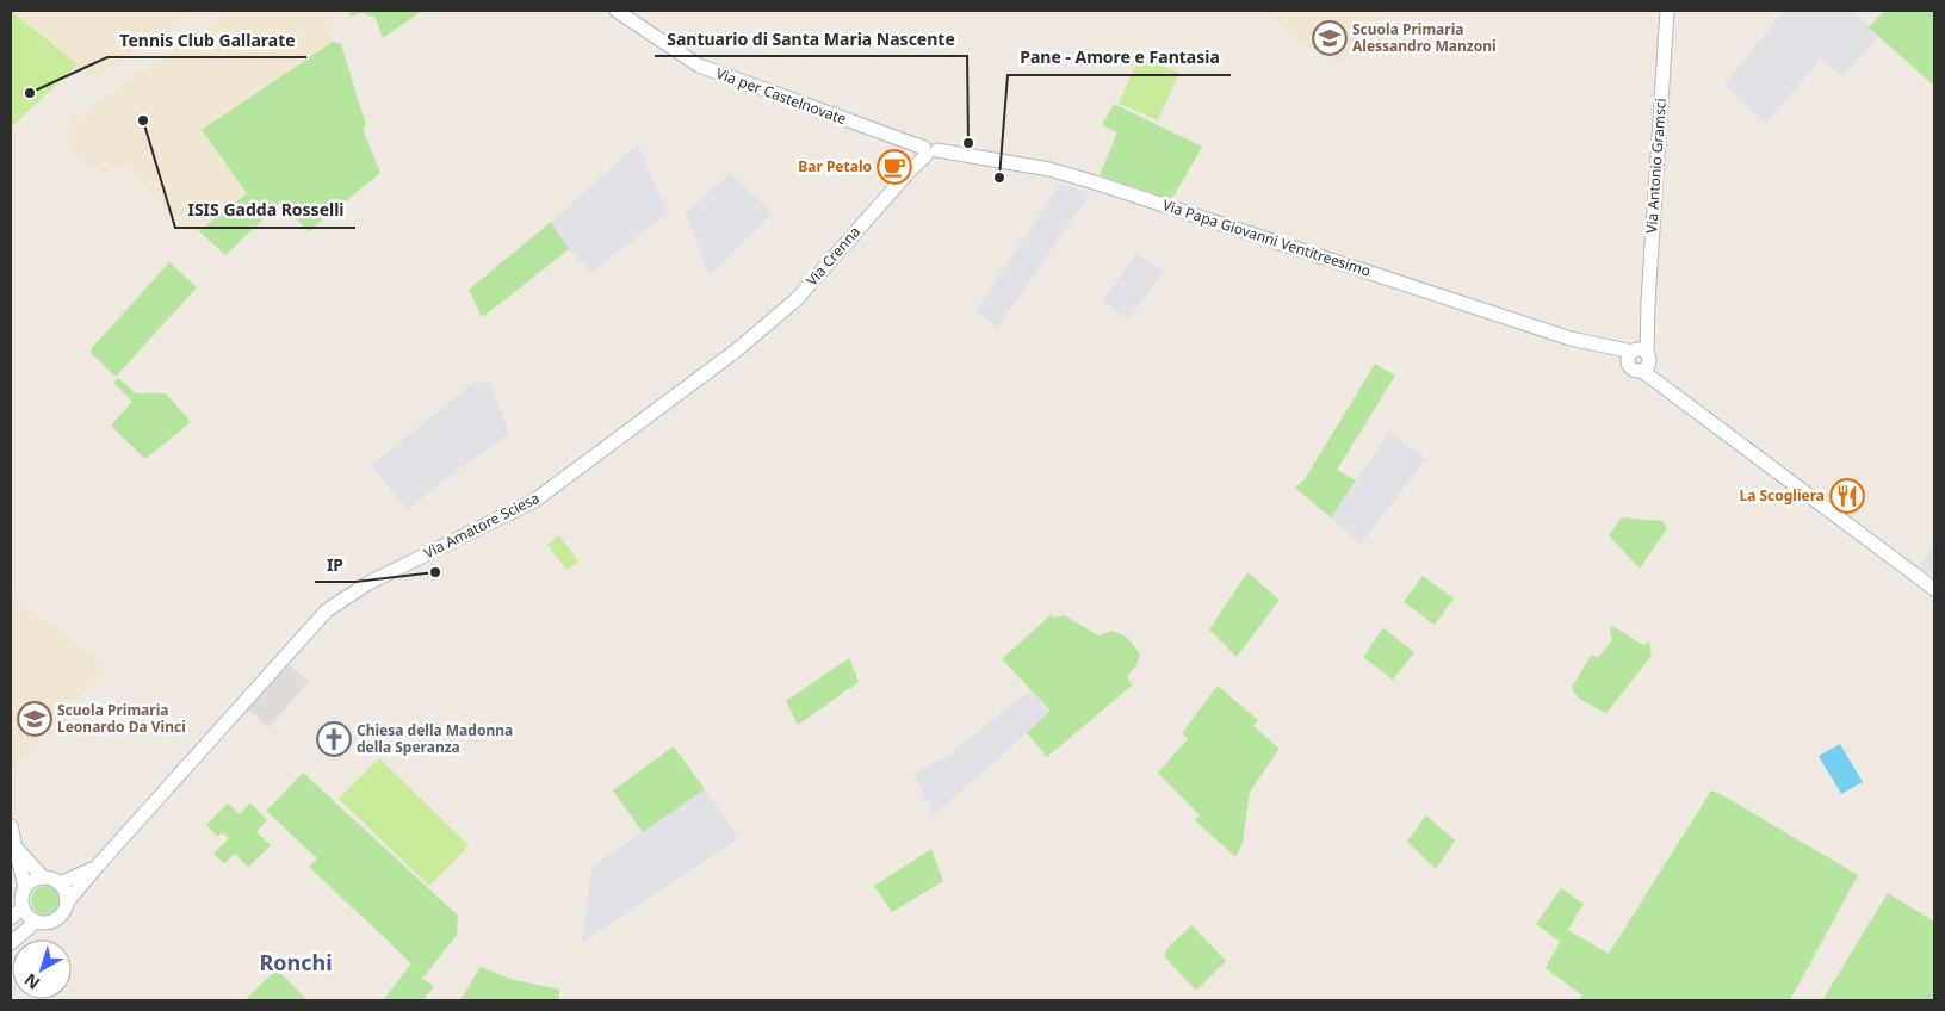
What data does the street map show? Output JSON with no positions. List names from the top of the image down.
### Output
{
  "streets": {
    "street": [
      "Via per Castelnovate",
      "Via Antonio Gramsci",
      "Via Papa Giovanni Ventitreesimo",
      "Via Crenna",
      "Via Amatore Sciesa"
    ]
  },
  "crossings": [
    ["Via per Castelnovate", "Via Papa Giovanni Ventitreesimo"],
    ["Via per Castelnovate", "Via Crenna"],
    ["Via Antonio Gramsci", "Via Papa Giovanni Ventitreesimo"],
    ["Via Papa Giovanni Ventitreesimo", "Via Crenna"],
    ["Via Crenna", "Via Amatore Sciesa"]
  ],
  "districts": ["Ronchi"],
  "places": {
    "school or university": ["Scuola Primaria Alessandro Manzoni", "Scuola Primaria Leonardo Da Vinci"],
    "other": [
      "Tennis Club Gallarate",
      "ISIS Gadda Rosselli",
      "Santuario di Santa Maria Nascente",
      "Pane - Amore e Fantasia",
      "IP"
    ],
    "cafe": ["Bar Petalo"],
    "restaurant": ["La Scogliera"],
    "church": ["Chiesa della Madonna della Speranza"]
  },
  "north": "bottom left"
}
